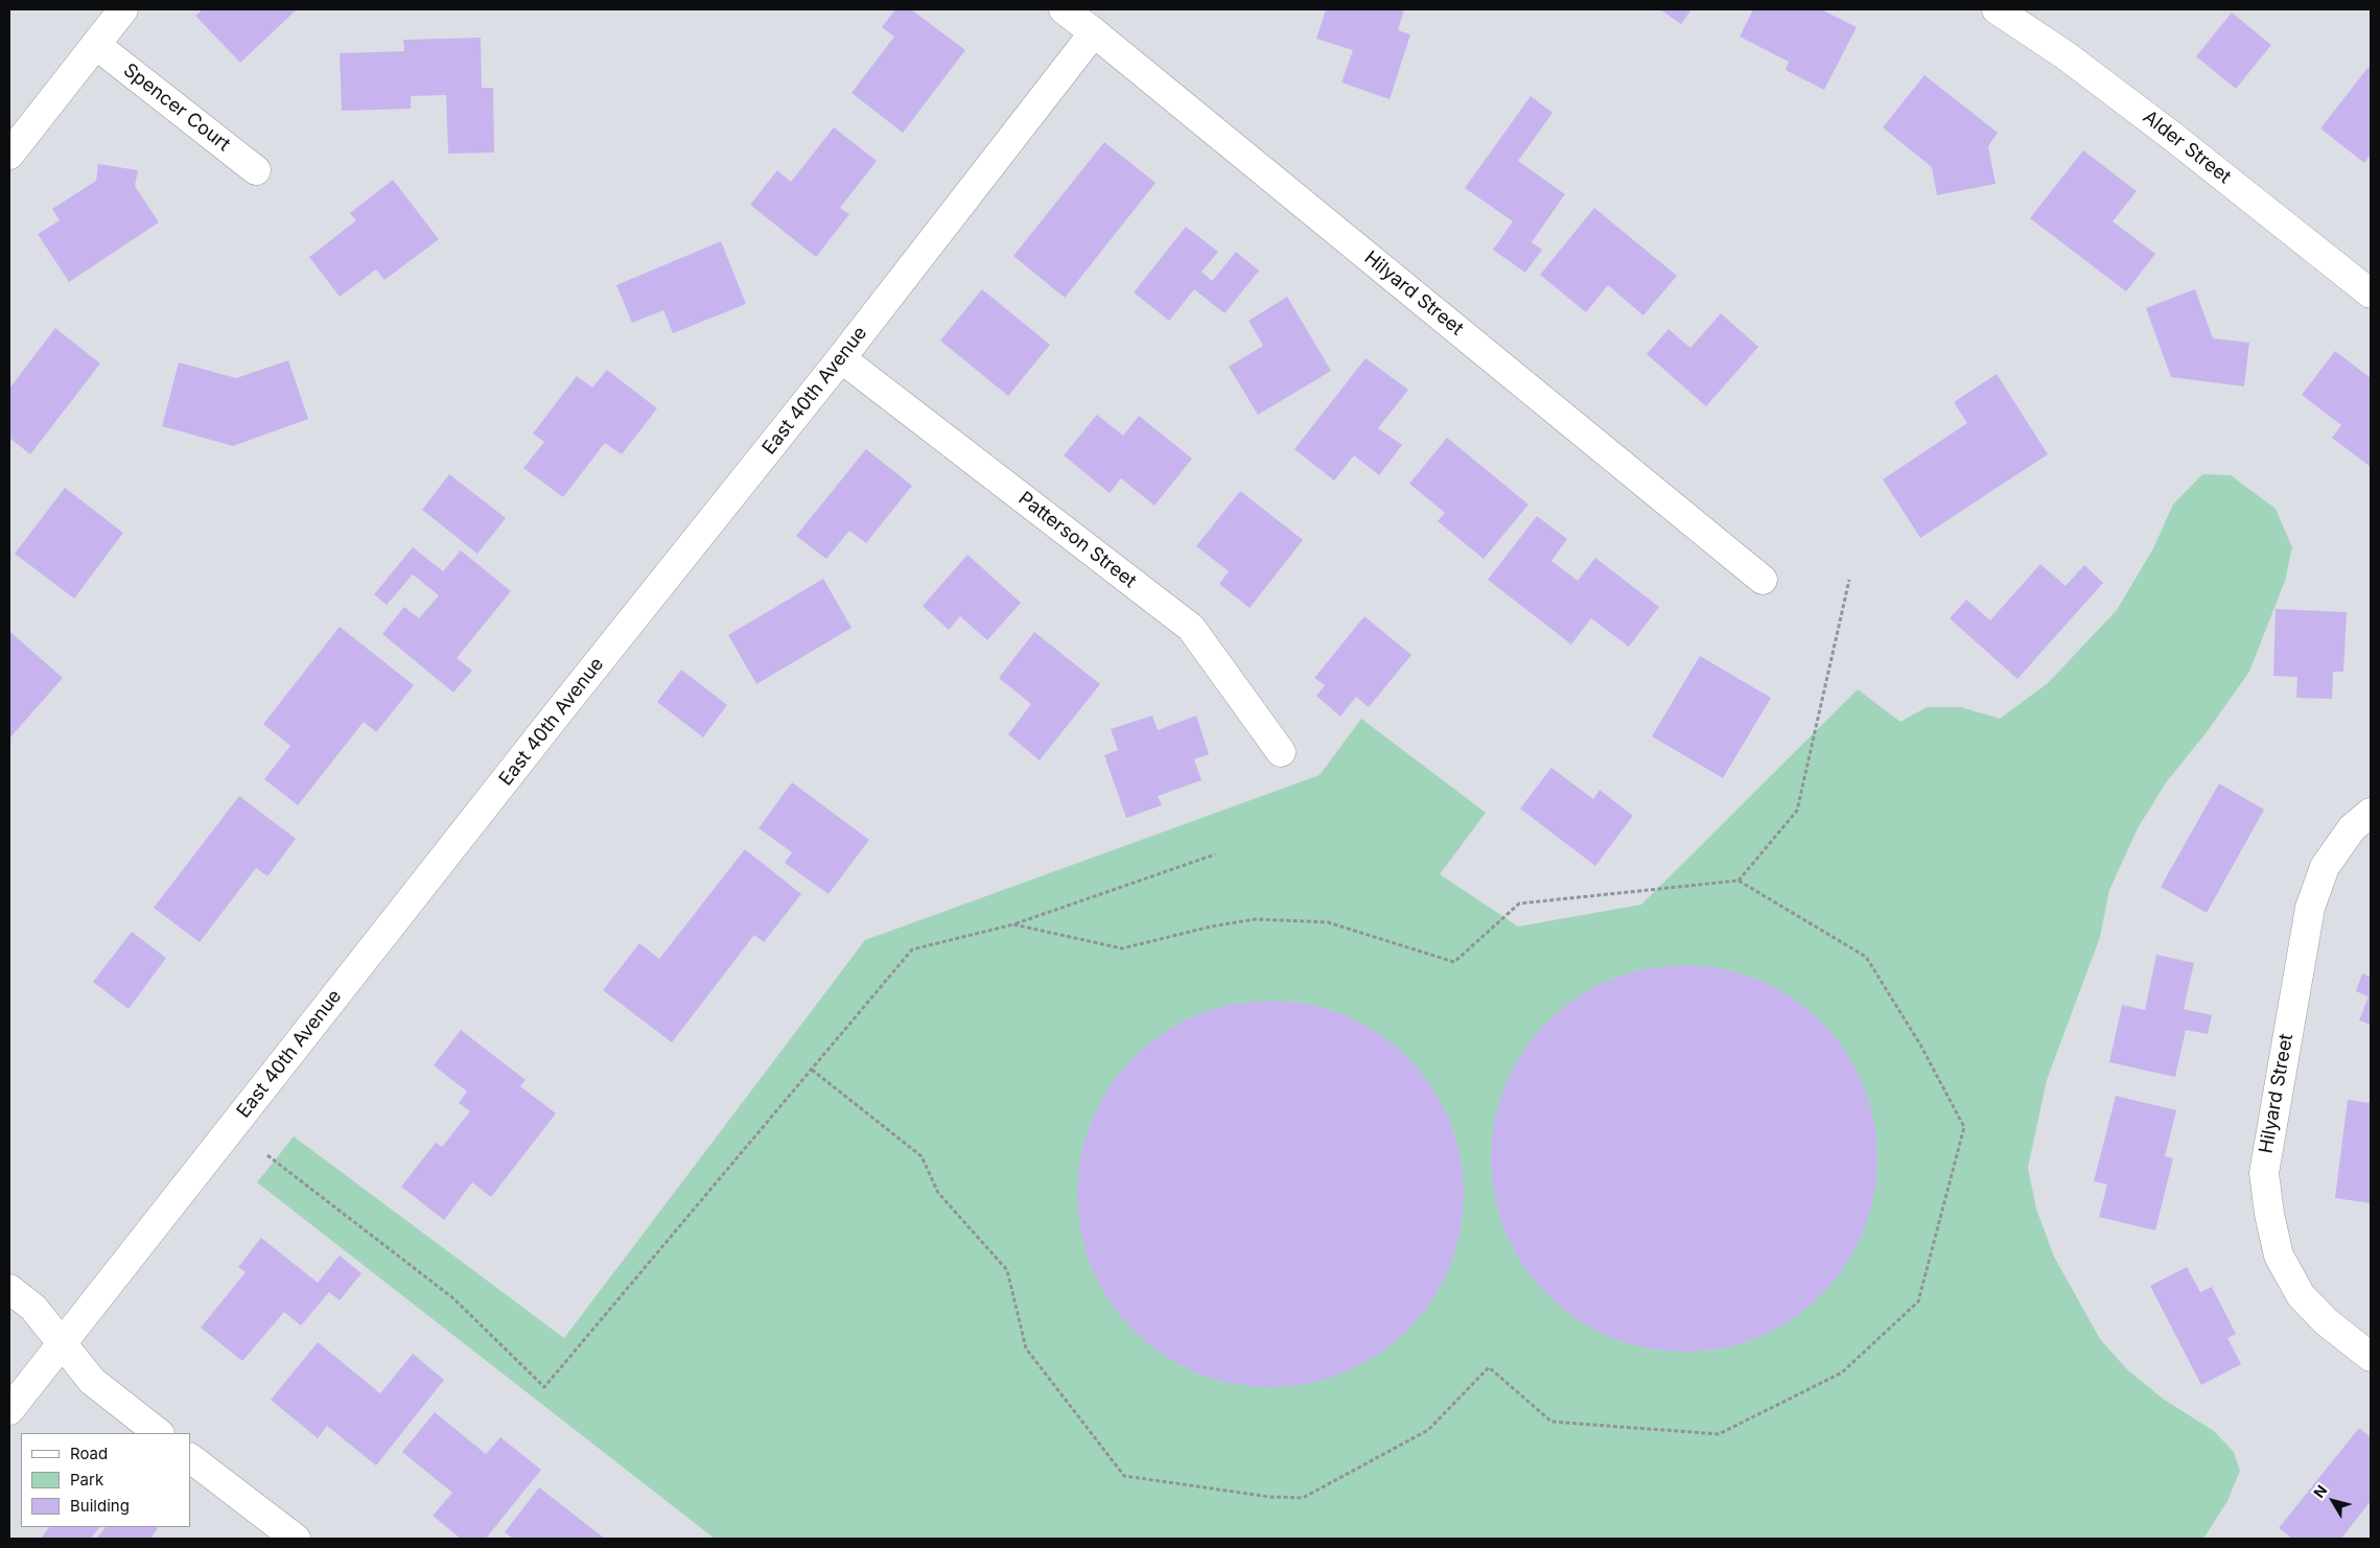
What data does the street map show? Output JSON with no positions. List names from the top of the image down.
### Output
{
  "streets": {
    "street": [
      "Spencer Court",
      "Alder Street",
      "Hilyard Street",
      "East 40th Avenue",
      "Patterson Street"
    ]
  },
  "crossings": [
    ["Hilyard Street", "East 40th Avenue"],
    ["East 40th Avenue", "Patterson Street"]
  ],
  "legend": ["Road", "Park", "Building"],
  "north": "top left"
}
